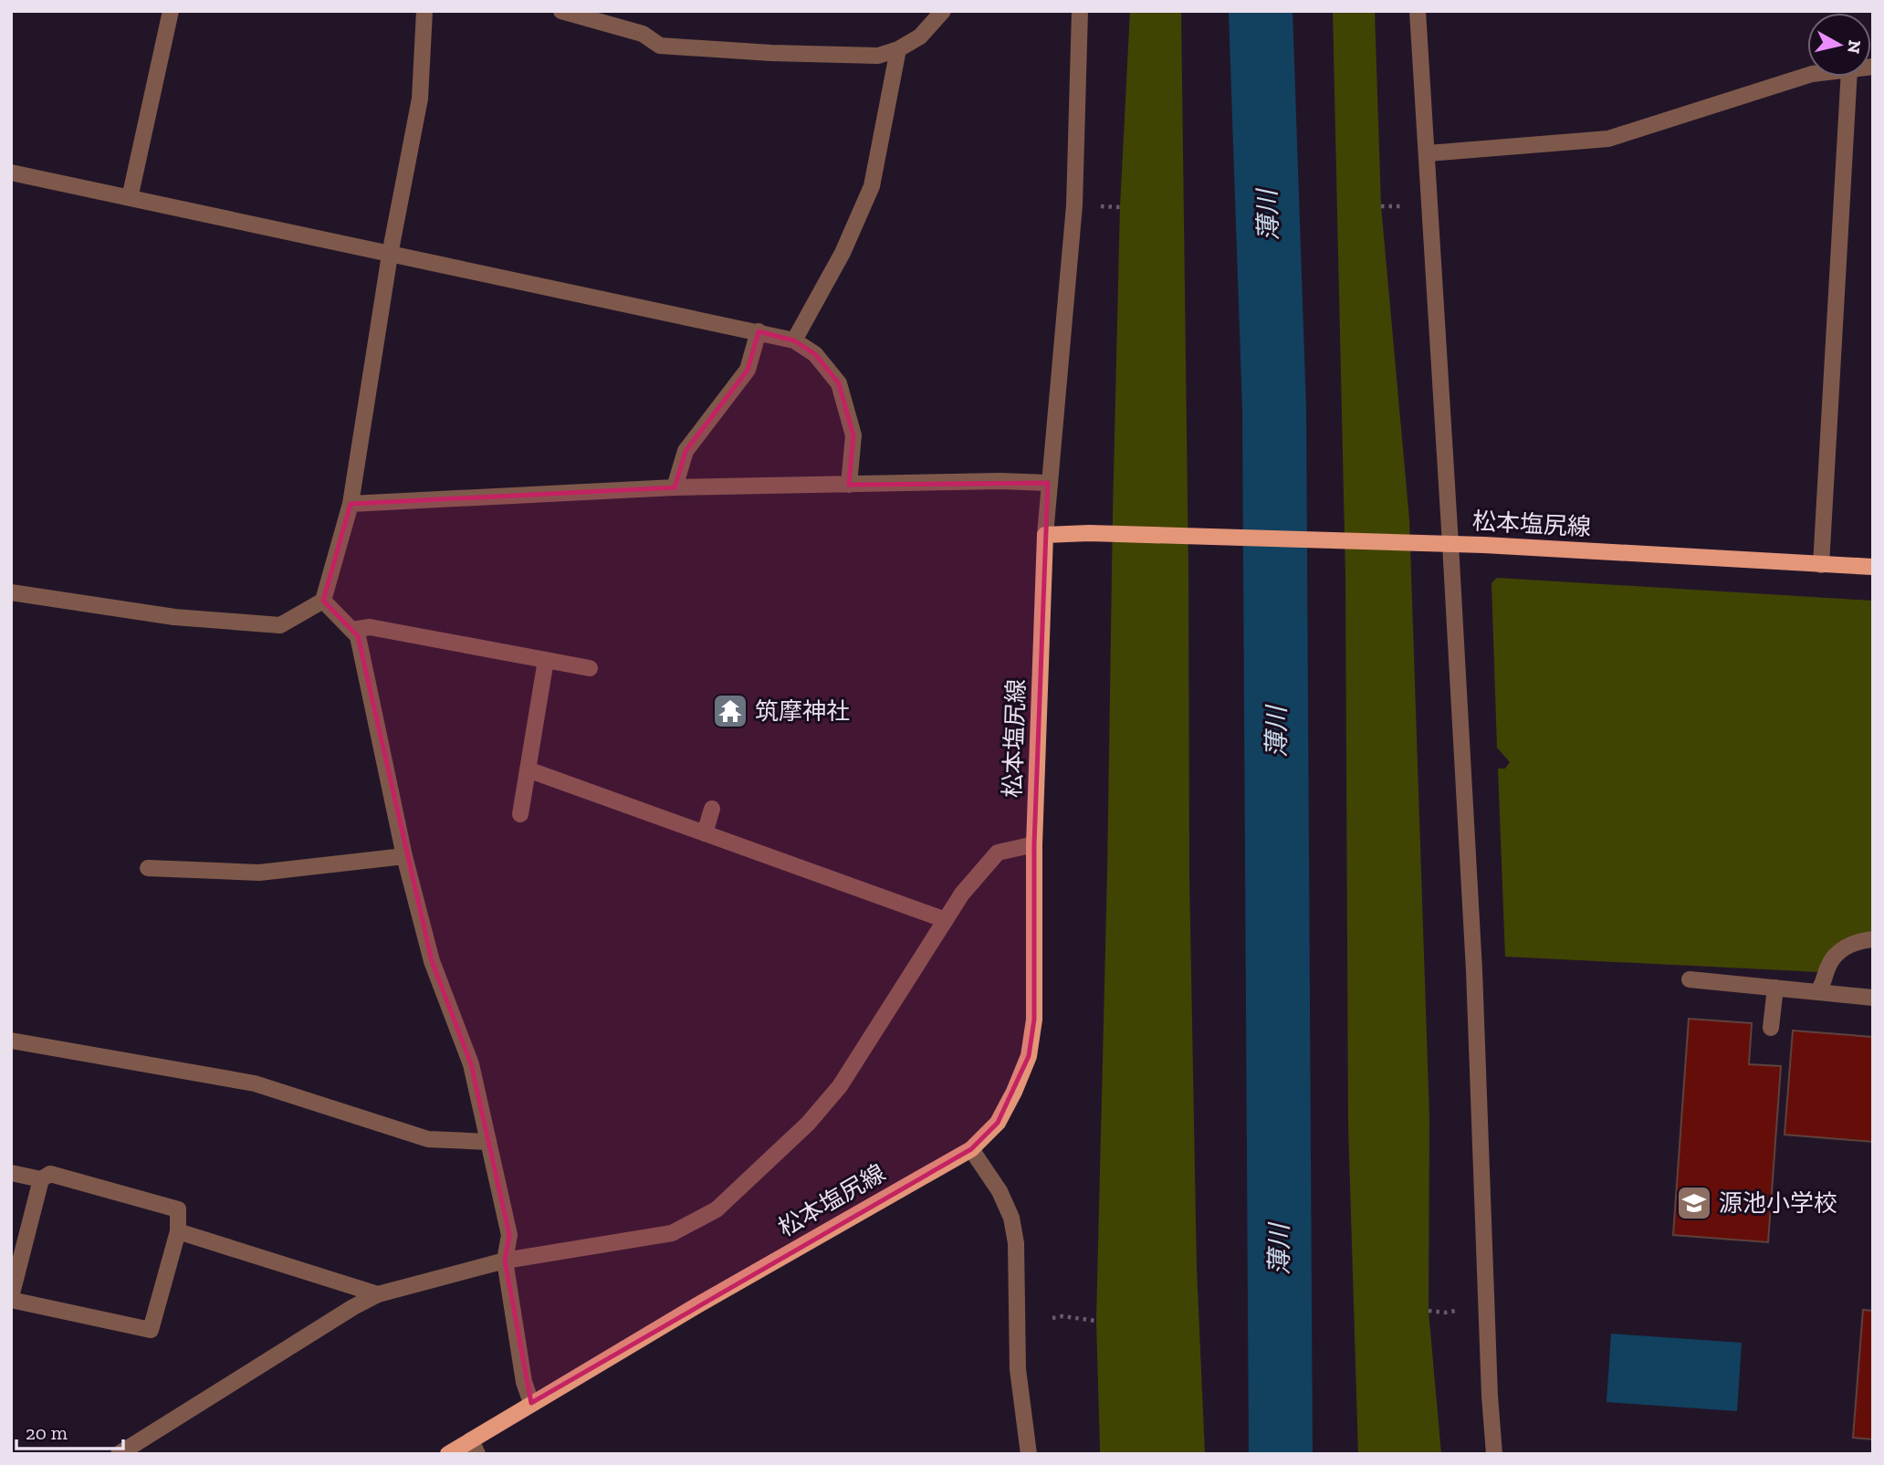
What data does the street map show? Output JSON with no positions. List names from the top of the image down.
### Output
{
  "streets": {
    "main road": ["松本塩尻線"]
  },
  "water": ["薄川"],
  "places": {
    "temple": ["筑摩神社"],
    "school or university": ["源池小学校"]
  },
  "scale_bar": "20 m",
  "north": "right"
}
